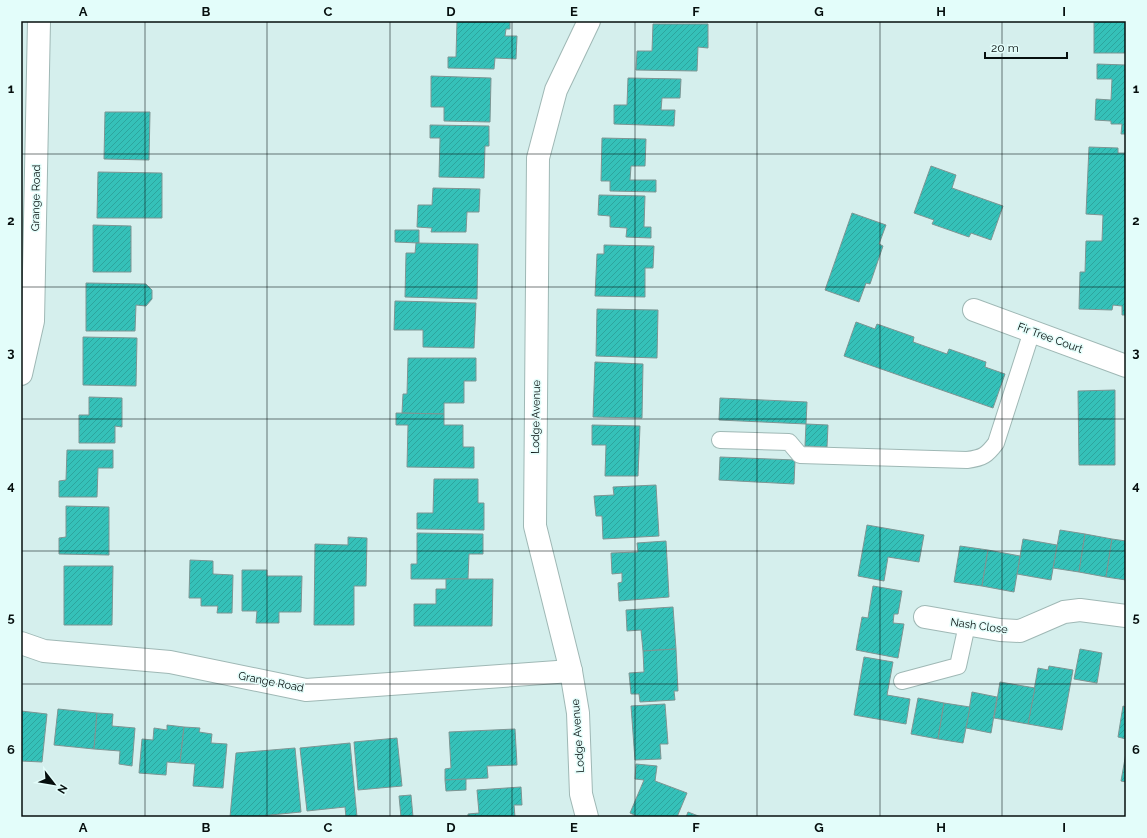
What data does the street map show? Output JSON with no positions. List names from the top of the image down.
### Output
{
  "streets": {
    "street": [
      "Grange Road",
      "Fir Tree Court",
      "Lodge Avenue",
      "Nash Close"
    ]
  },
  "crossings": [
    ["Grange Road", "Lodge Avenue"]
  ],
  "scale_bar": "20 m",
  "north": "bottom right",
  "grid": {
    "columns": [
      "A",
      "B",
      "C",
      "D",
      "E",
      "F",
      "G",
      "H",
      "I"
    ],
    "rows": [
      "1",
      "2",
      "3",
      "4",
      "5",
      "6"
    ]
  }
}
